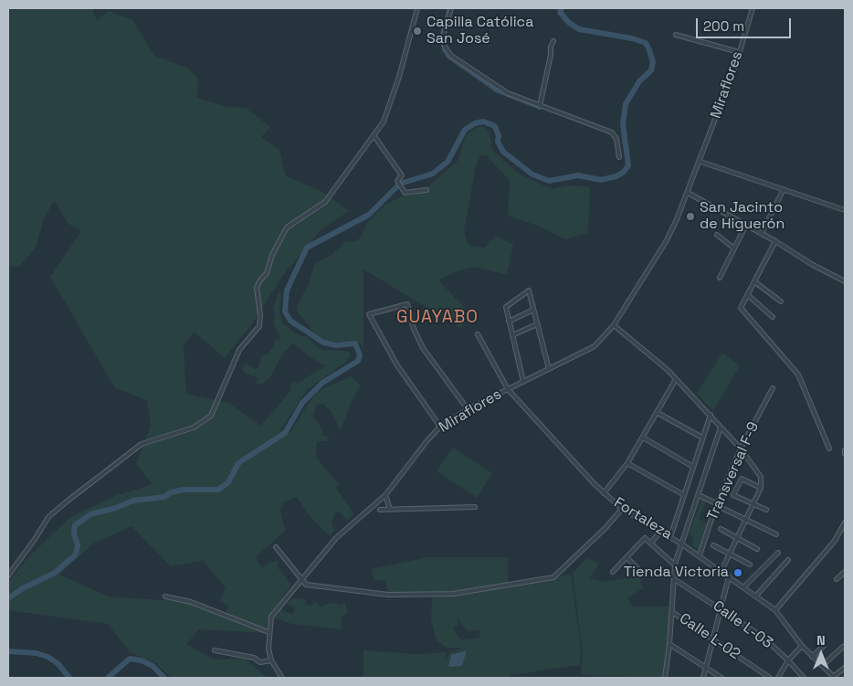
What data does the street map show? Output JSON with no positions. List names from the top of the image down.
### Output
{
  "streets": {
    "street": [
      "Miraflores",
      "Transversal F-9",
      "Fortaleza",
      "Calle L-03",
      "Calle L-02"
    ]
  },
  "crossings": [
    ["Miraflores", "Fortaleza"],
    ["Transversal F-9", "Fortaleza"]
  ],
  "districts": ["GUAYABO"],
  "places": ["Capilla Católica San José", "San Jacinto de Higuerón", "Tienda Victoria"],
  "scale_bar": "200 m",
  "north": "top"
}
